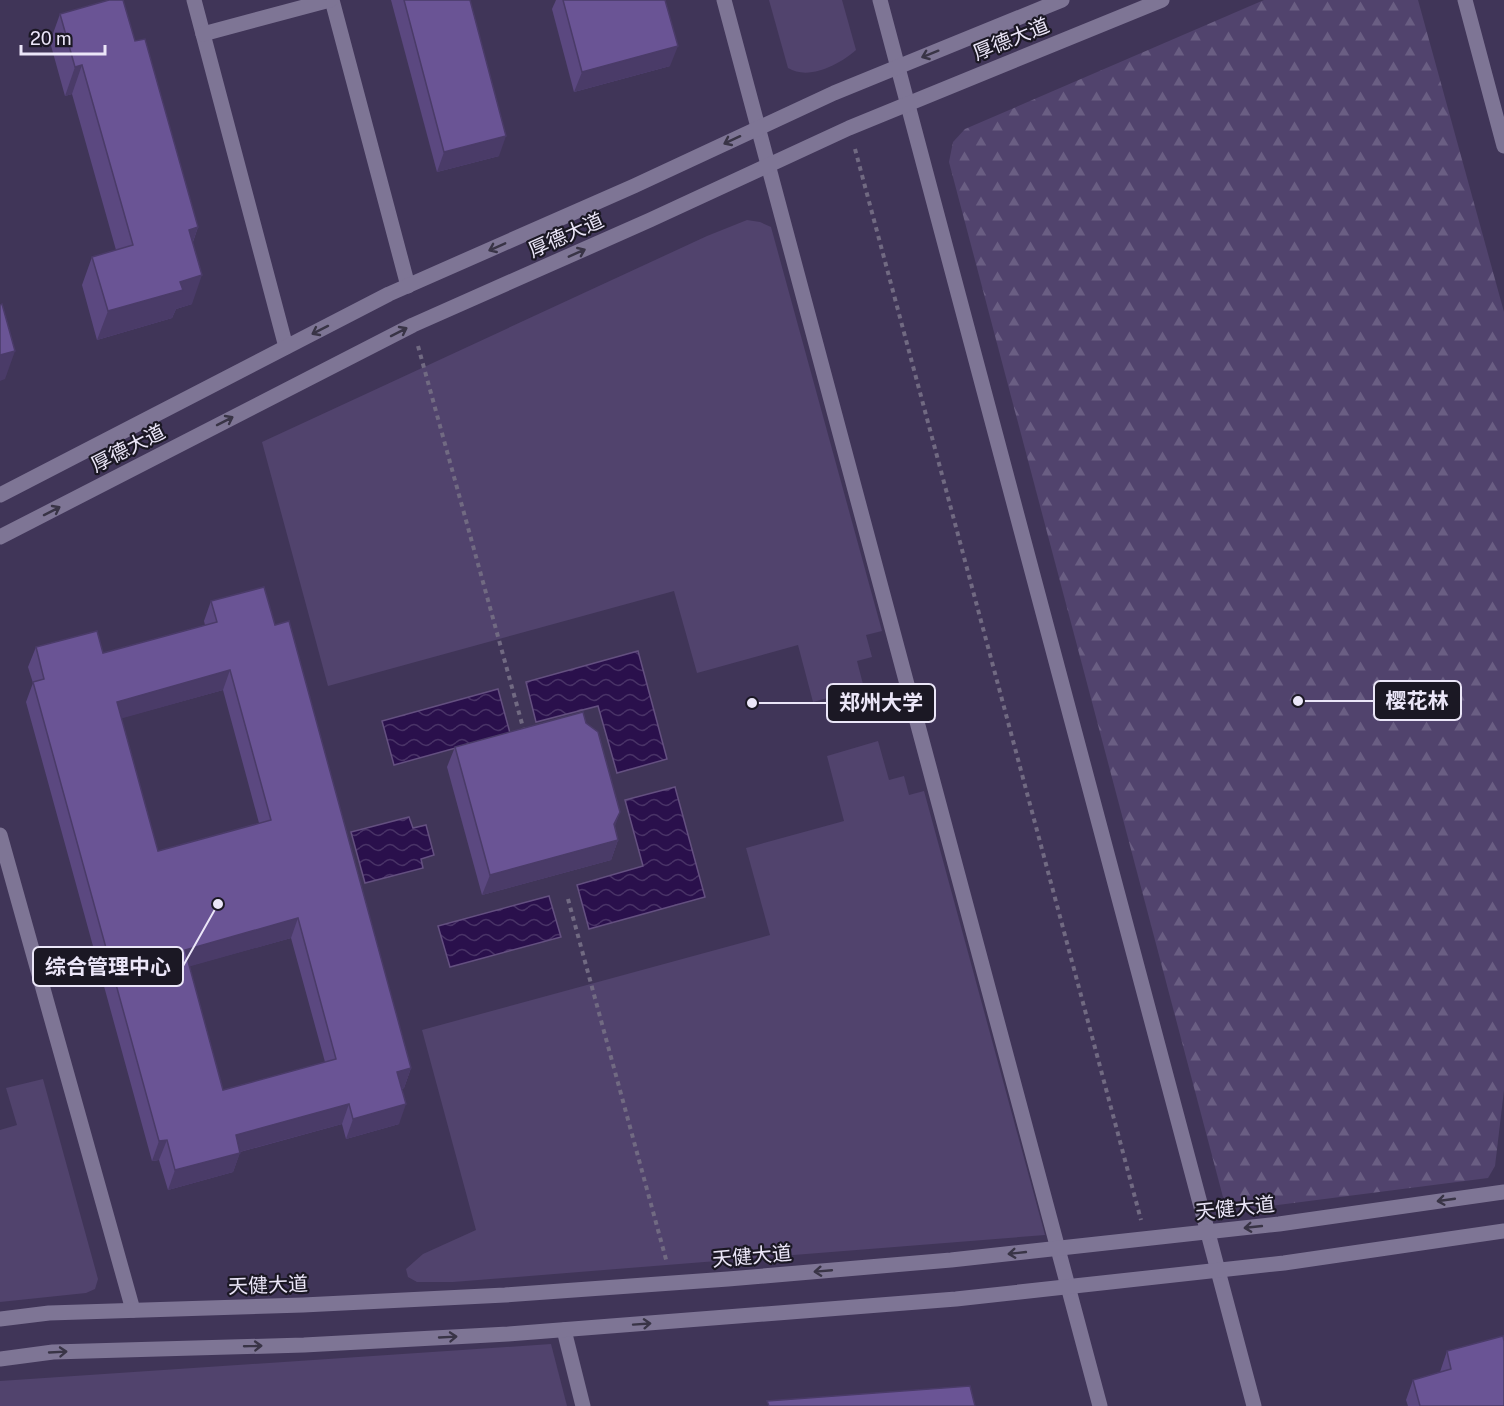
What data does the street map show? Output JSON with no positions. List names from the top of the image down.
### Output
{
  "streets": {
    "lane": ["厚德大道", "天健大道"]
  },
  "places": ["樱花林", "郑州大学", "综合管理中心"],
  "scale_bar": "20 m"
}
